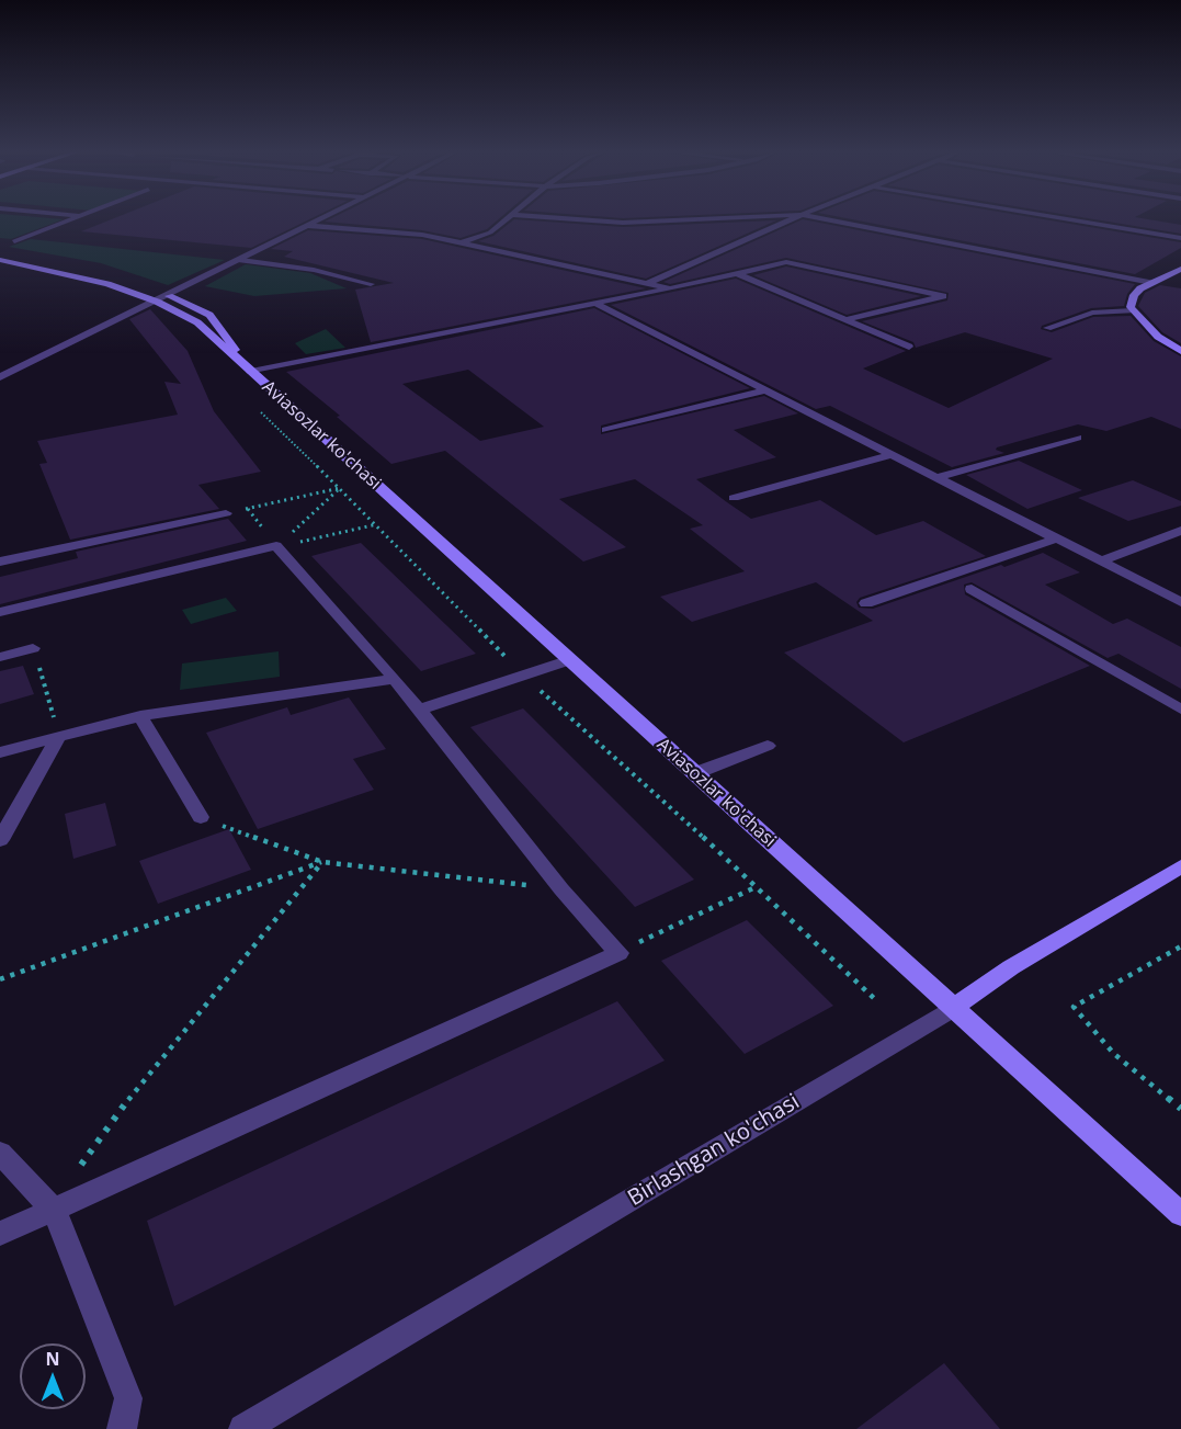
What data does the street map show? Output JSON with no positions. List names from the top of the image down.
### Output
{
  "streets": {
    "main road": ["Aviasozlar ko'chasi", "Birlashgan ko'chasi"]
  },
  "crossings": [
    ["Aviasozlar ko'chasi", "Birlashgan ko'chasi"]
  ],
  "north": "top"
}
